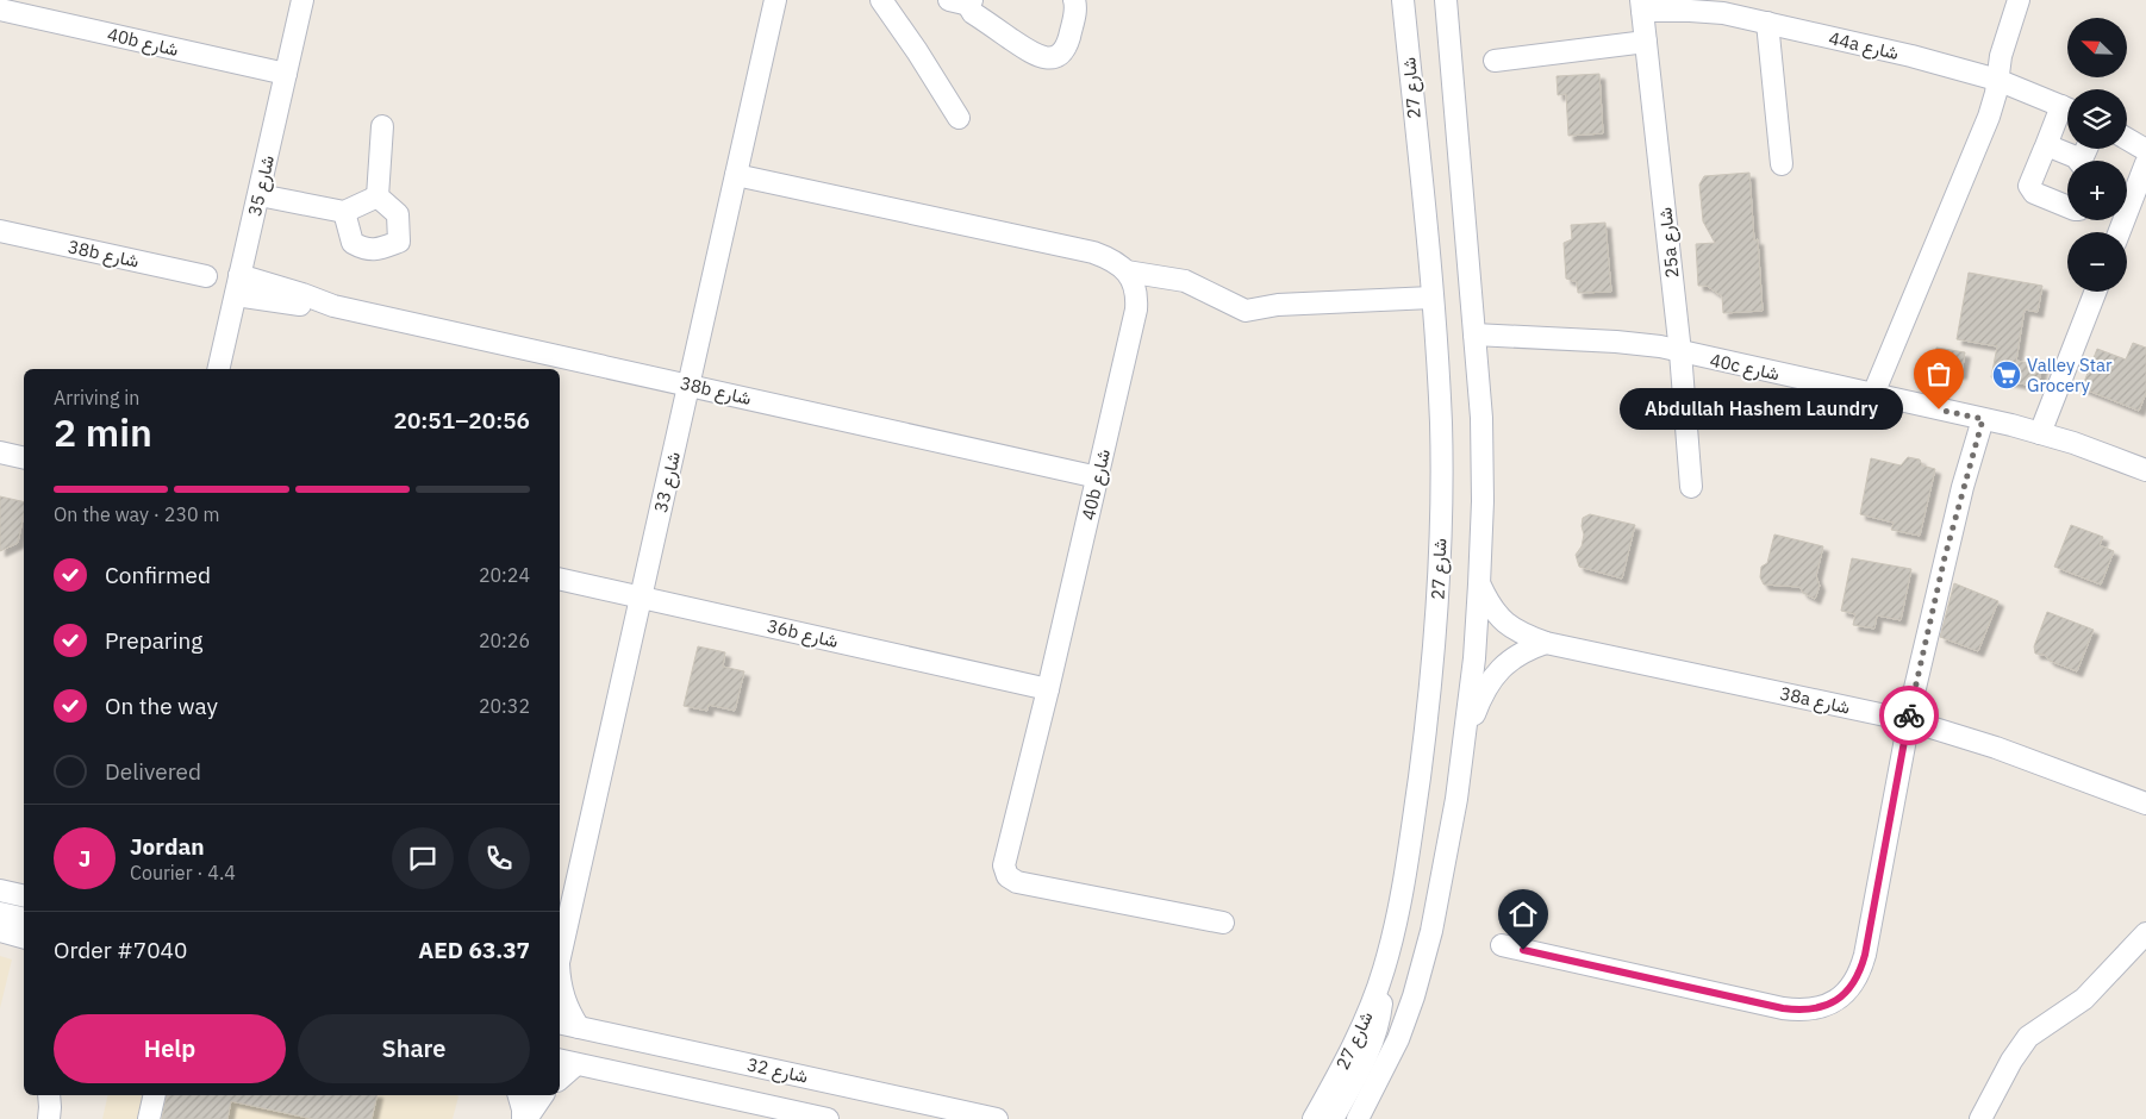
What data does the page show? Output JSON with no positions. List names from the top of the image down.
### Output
{
  "streets": {
    "street": [
      "40b شارع",
      "44a شارع",
      "شارع 27",
      "شارع 35",
      "25a شارع",
      "38b شارع",
      "40c شارع",
      "شارع 33",
      "36b شارع",
      "38a شارع",
      "شارع 32"
    ]
  },
  "crossings": [
    ["40b شارع", "شارع 35"],
    ["40b شارع", "38b شارع"],
    ["40b شارع", "36b شارع"],
    ["44a شارع", "25a شارع"],
    ["شارع 35", "38b شارع"],
    ["25a شارع", "40c شارع"],
    ["38b شارع", "شارع 33"],
    ["شارع 33", "36b شارع"],
    ["شارع 33", "شارع 32"]
  ],
  "places": {
    "supermarket": ["Valley Star Grocery"],
    "other": ["Abdullah Hashem Laundry"]
  },
  "north": "top left",
  "page": {
    "map_buttons": ["+", "−"],
    "heading": ["2 min", "Arriving in", "20:51–20:56"],
    "panel": [
      "Jordan",
      "Courier · 4.4",
      "Order #7040",
      "AED 63.37"
    ],
    "bubble": "Abdullah Hashem Laundry",
    "bar": "On the way · 230 m",
    "list": [
      ["Confirmed", "20:24"],
      ["Preparing", "20:26"],
      ["On the way", "20:32"],
      "Delivered"
    ],
    "round": "J",
    "buttons": ["Help", "Share"]
  }
}
